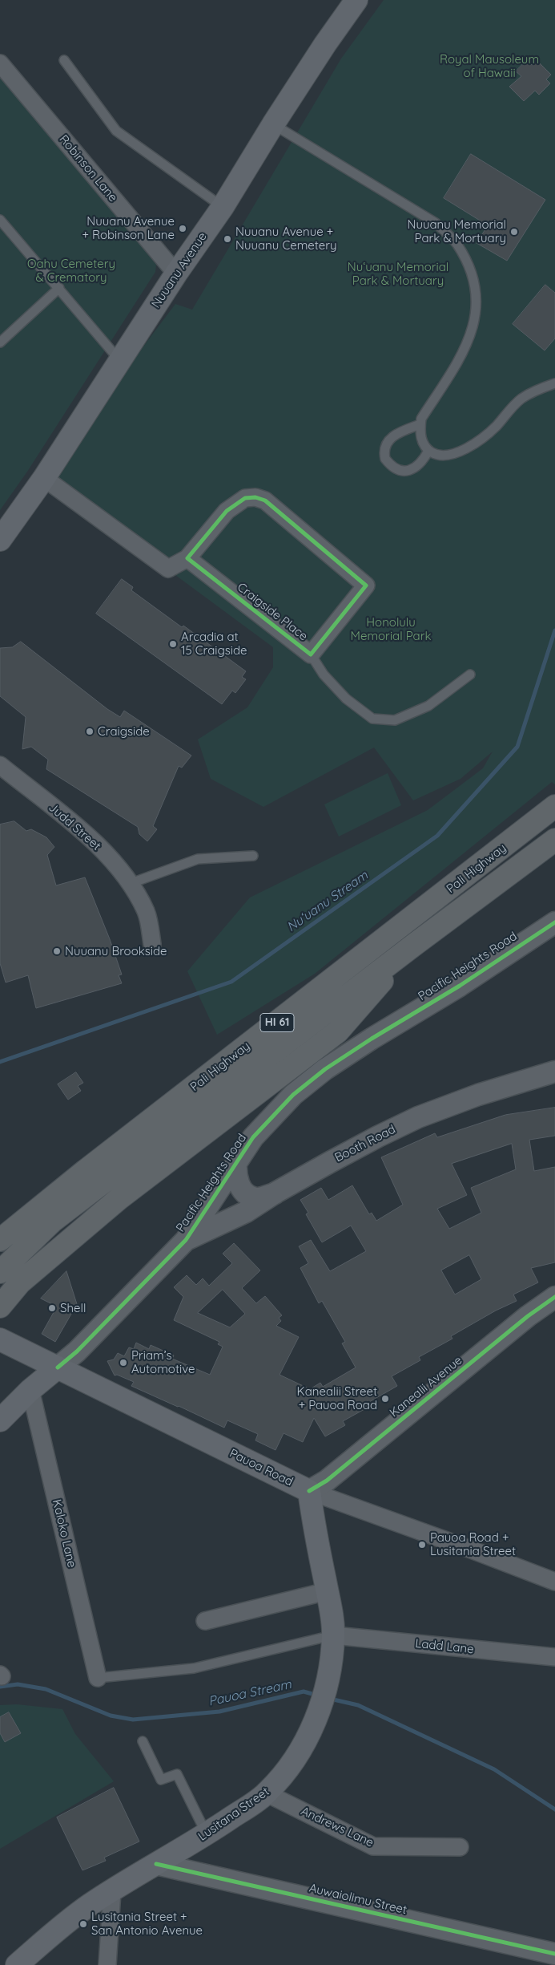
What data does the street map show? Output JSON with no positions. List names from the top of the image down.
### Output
{
  "streets": {
    "highway": ["Pali Highway", "HI 61"],
    "main road": [
      "Nuuanu Avenue",
      "Pacific Heights Road",
      "Pauoa Road",
      "Lusitana Street"
    ],
    "street": [
      "Robinson Lane",
      "Craigside Place",
      "Judd Street",
      "Booth Road",
      "Kanealii Avenue",
      "Kaloko Lane",
      "Ladd Lane",
      "Andrews Lane",
      "Auwaiolimu Street"
    ]
  },
  "crossings": [
    ["Robinson Lane", "Nuuanu Avenue"],
    ["Nuuanu Avenue", "Craigside Place"],
    ["Pacific Heights Road", "Booth Road"],
    ["Pacific Heights Road", "Pauoa Road"],
    ["Pacific Heights Road", "Kaloko Lane"],
    ["Kanealii Avenue", "Pauoa Road"],
    ["Kanealii Avenue", "Lusitana Street"],
    ["Pauoa Road", "Lusitana Street"],
    ["Ladd Lane", "Lusitana Street"],
    ["Lusitana Street", "Andrews Lane"],
    ["Lusitana Street", "Auwaiolimu Street"]
  ],
  "water": ["Nuʻuanu Stream", "Pauoa Stream"],
  "parks": [
    "Royal Mausoleum of Hawaii",
    "Oahu Cemetery & Crematory",
    "Nuʻuanu Memorial Park & Mortuary",
    "Honolulu Memorial Park"
  ],
  "places": [
    "Nuuanu Avenue + Robinson Lane",
    "Nuuanu Memorial Park & Mortuary",
    "Nuuanu Avenue + Nuuanu Cemetery",
    "Arcadia at 15 Craigside",
    "Craigside",
    "Nuuanu Brookside",
    "Shell",
    "Priam’s Automotive",
    "Kanealii Street + Pauoa Road",
    "Pauoa Road + Lusitania Street",
    "Lusitania Street + San Antonio Avenue"
  ]
}
